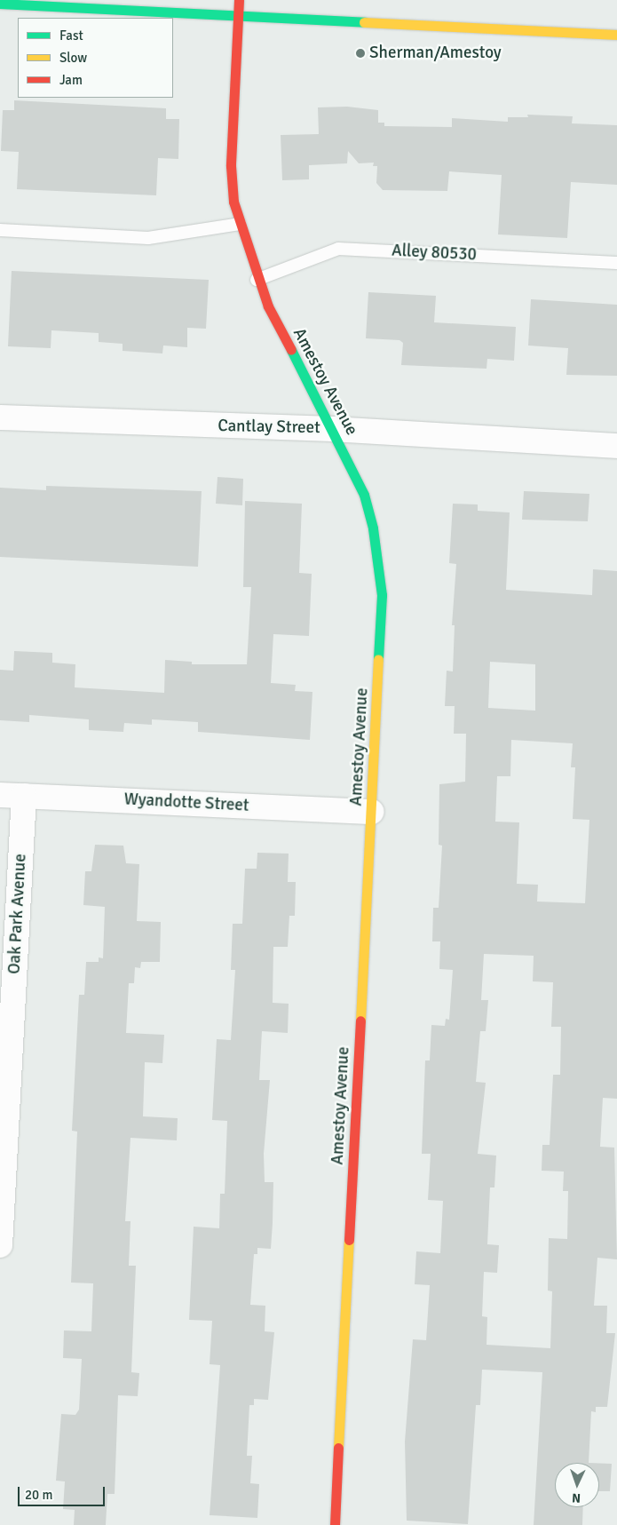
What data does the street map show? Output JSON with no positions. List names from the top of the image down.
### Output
{
  "streets": {
    "street": [
      "Amestoy Avenue",
      "Cantlay Street",
      "Wyandotte Street",
      "Oak Park Avenue"
    ],
    "lane": ["Alley 80530"]
  },
  "crossings": [
    ["Alley 80530", "Amestoy Avenue"],
    ["Amestoy Avenue", "Cantlay Street"],
    ["Amestoy Avenue", "Wyandotte Street"],
    ["Wyandotte Street", "Oak Park Avenue"]
  ],
  "places": ["Sherman/Amestoy"],
  "legend": ["Fast", "Slow", "Jam"],
  "scale_bar": "20 m",
  "north": "bottom"
}
